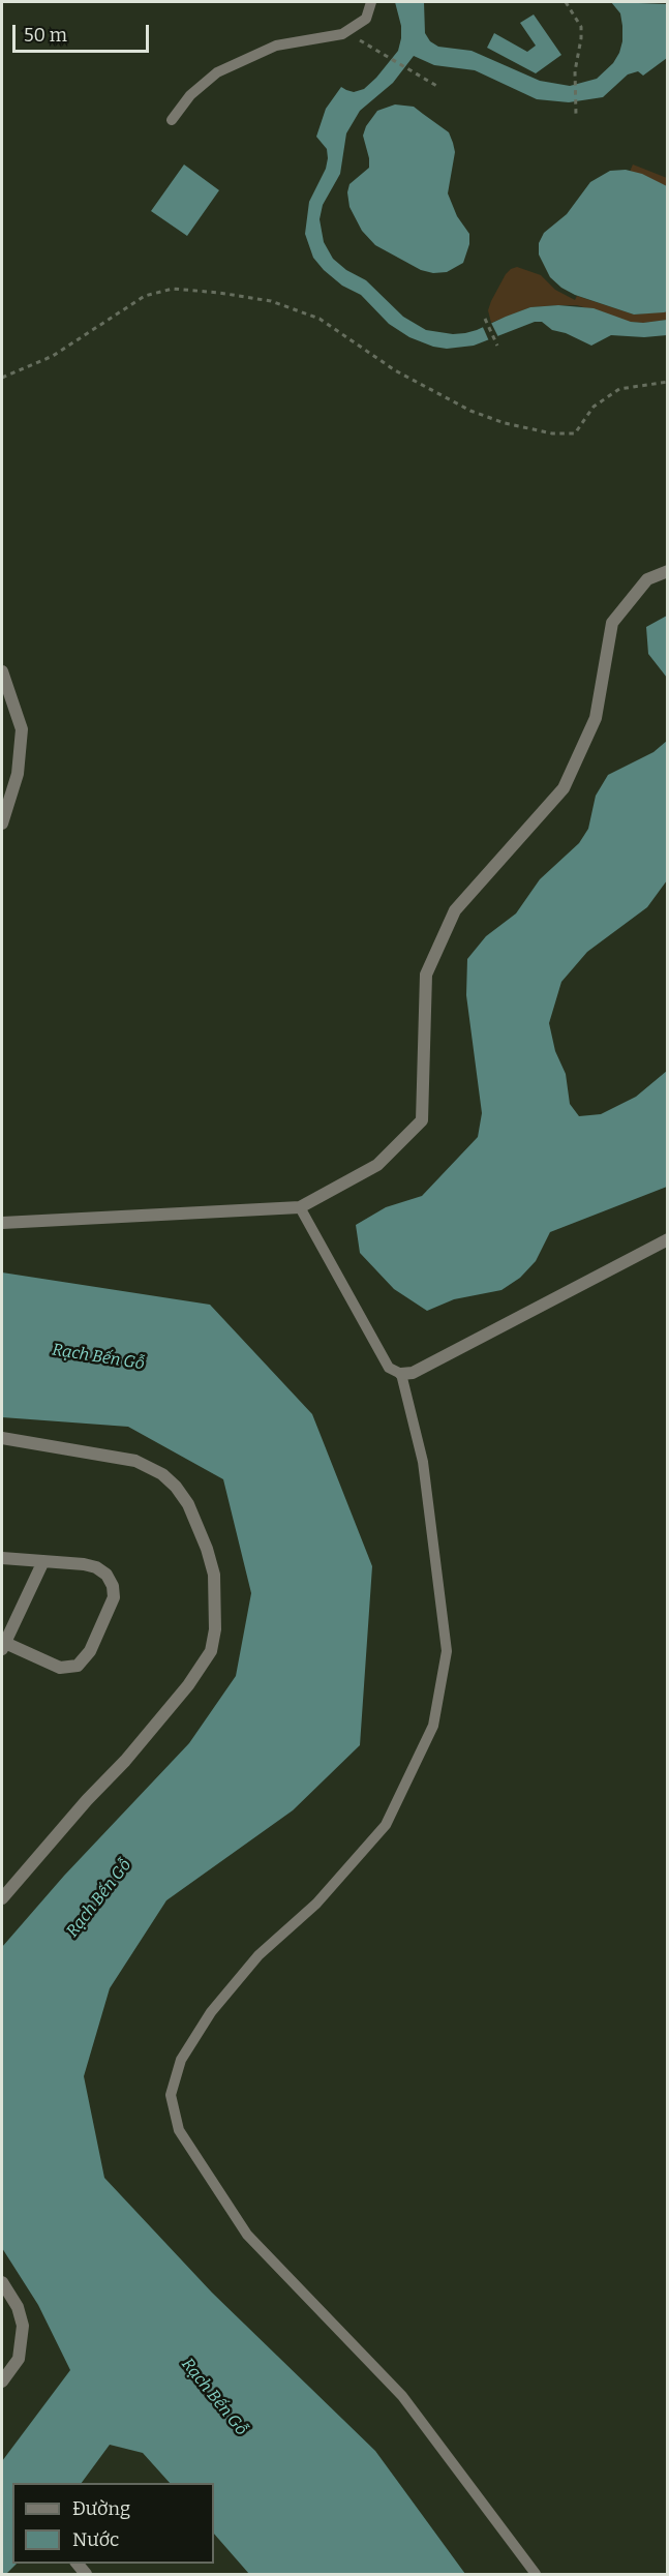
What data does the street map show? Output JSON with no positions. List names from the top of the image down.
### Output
{
  "water": ["Rạch Bến Gỗ"],
  "legend": ["Đường", "Nước"],
  "scale_bar": "50 m"
}
